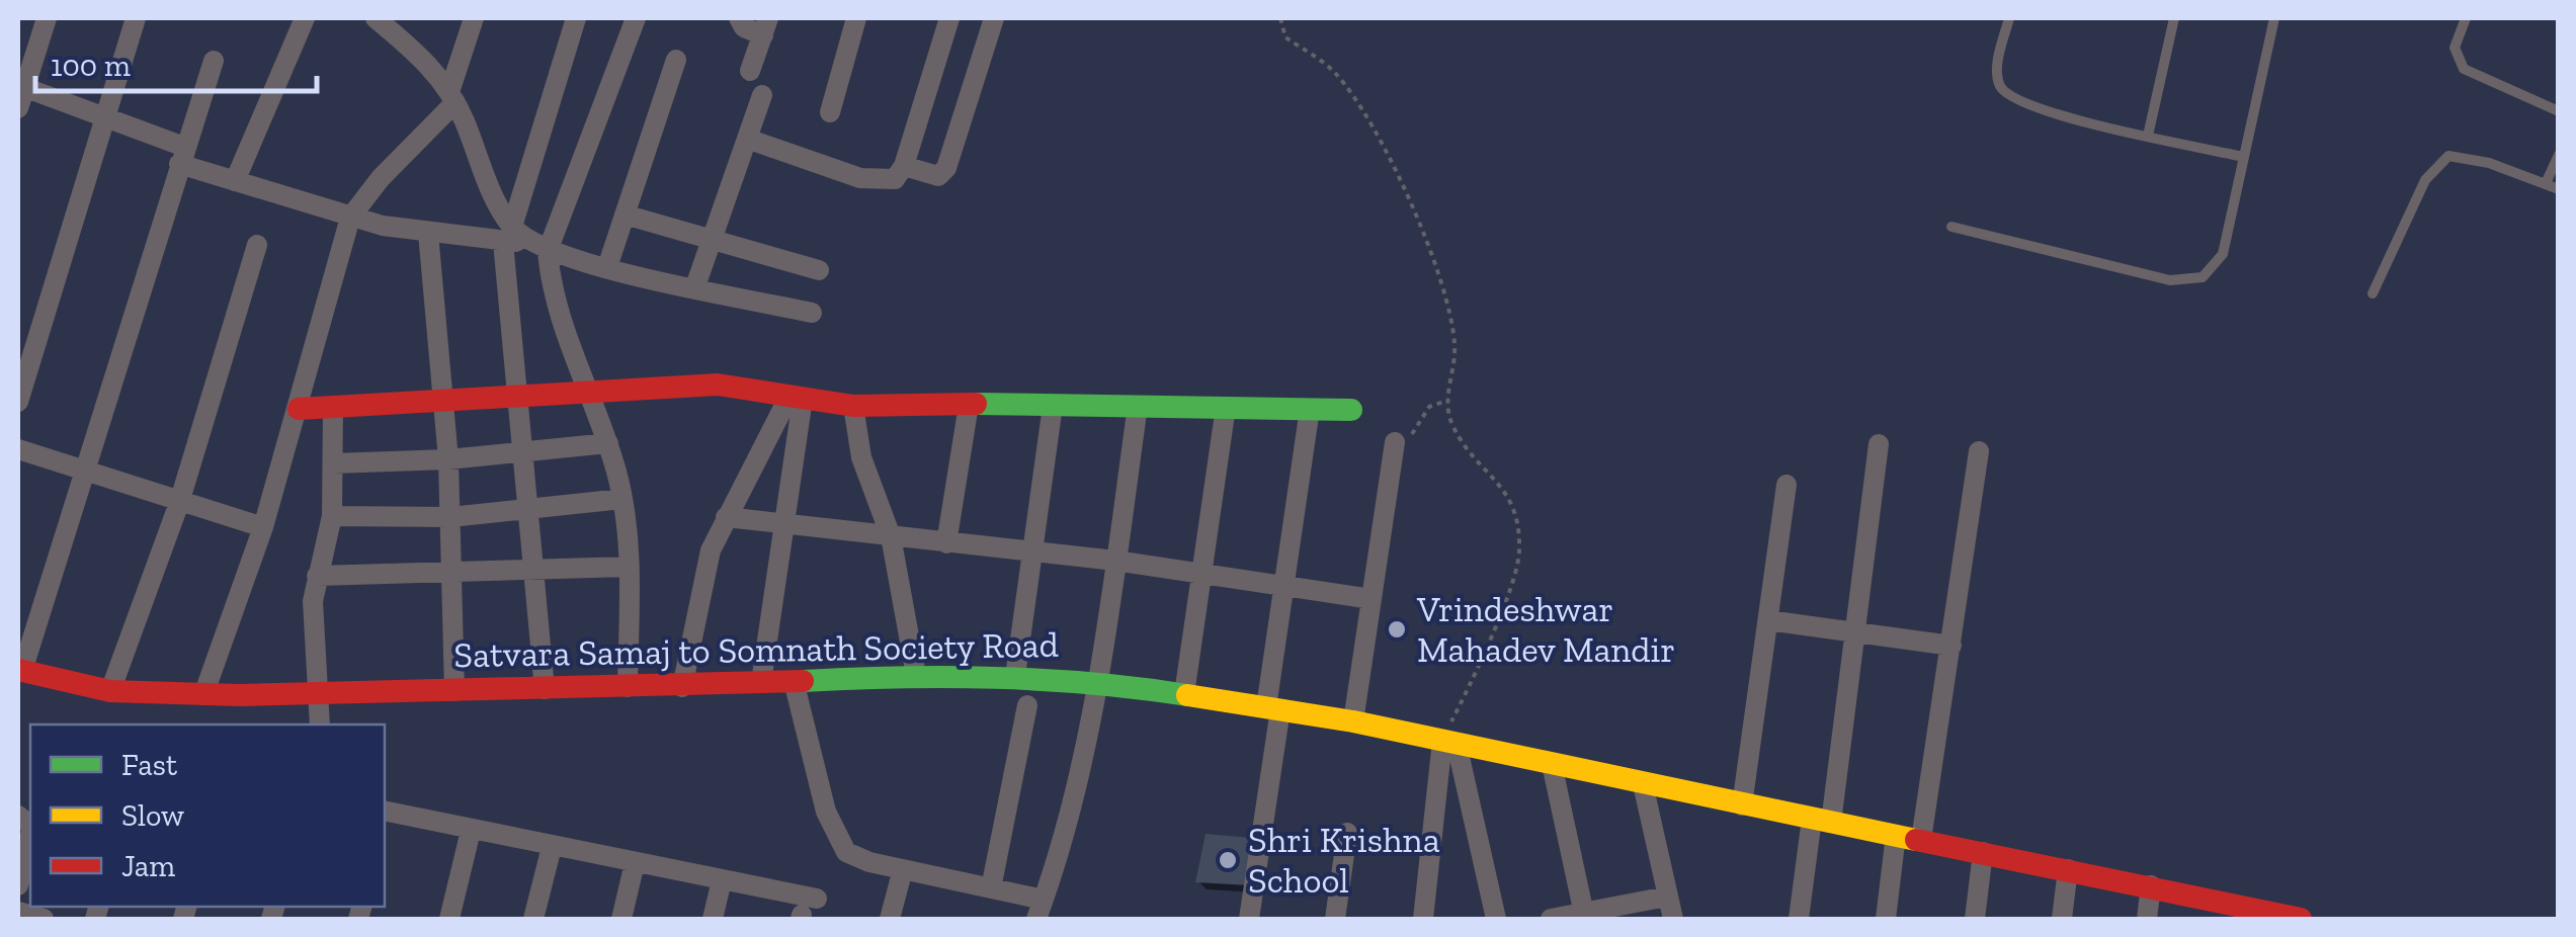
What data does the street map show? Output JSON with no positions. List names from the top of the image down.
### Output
{
  "streets": {
    "street": ["Satvara Samaj to Somnath Society Road"]
  },
  "places": ["Vrindeshwar Mahadev Mandir", "Shri Krishna School"],
  "legend": ["Fast", "Slow", "Jam"],
  "scale_bar": "100 m"
}
